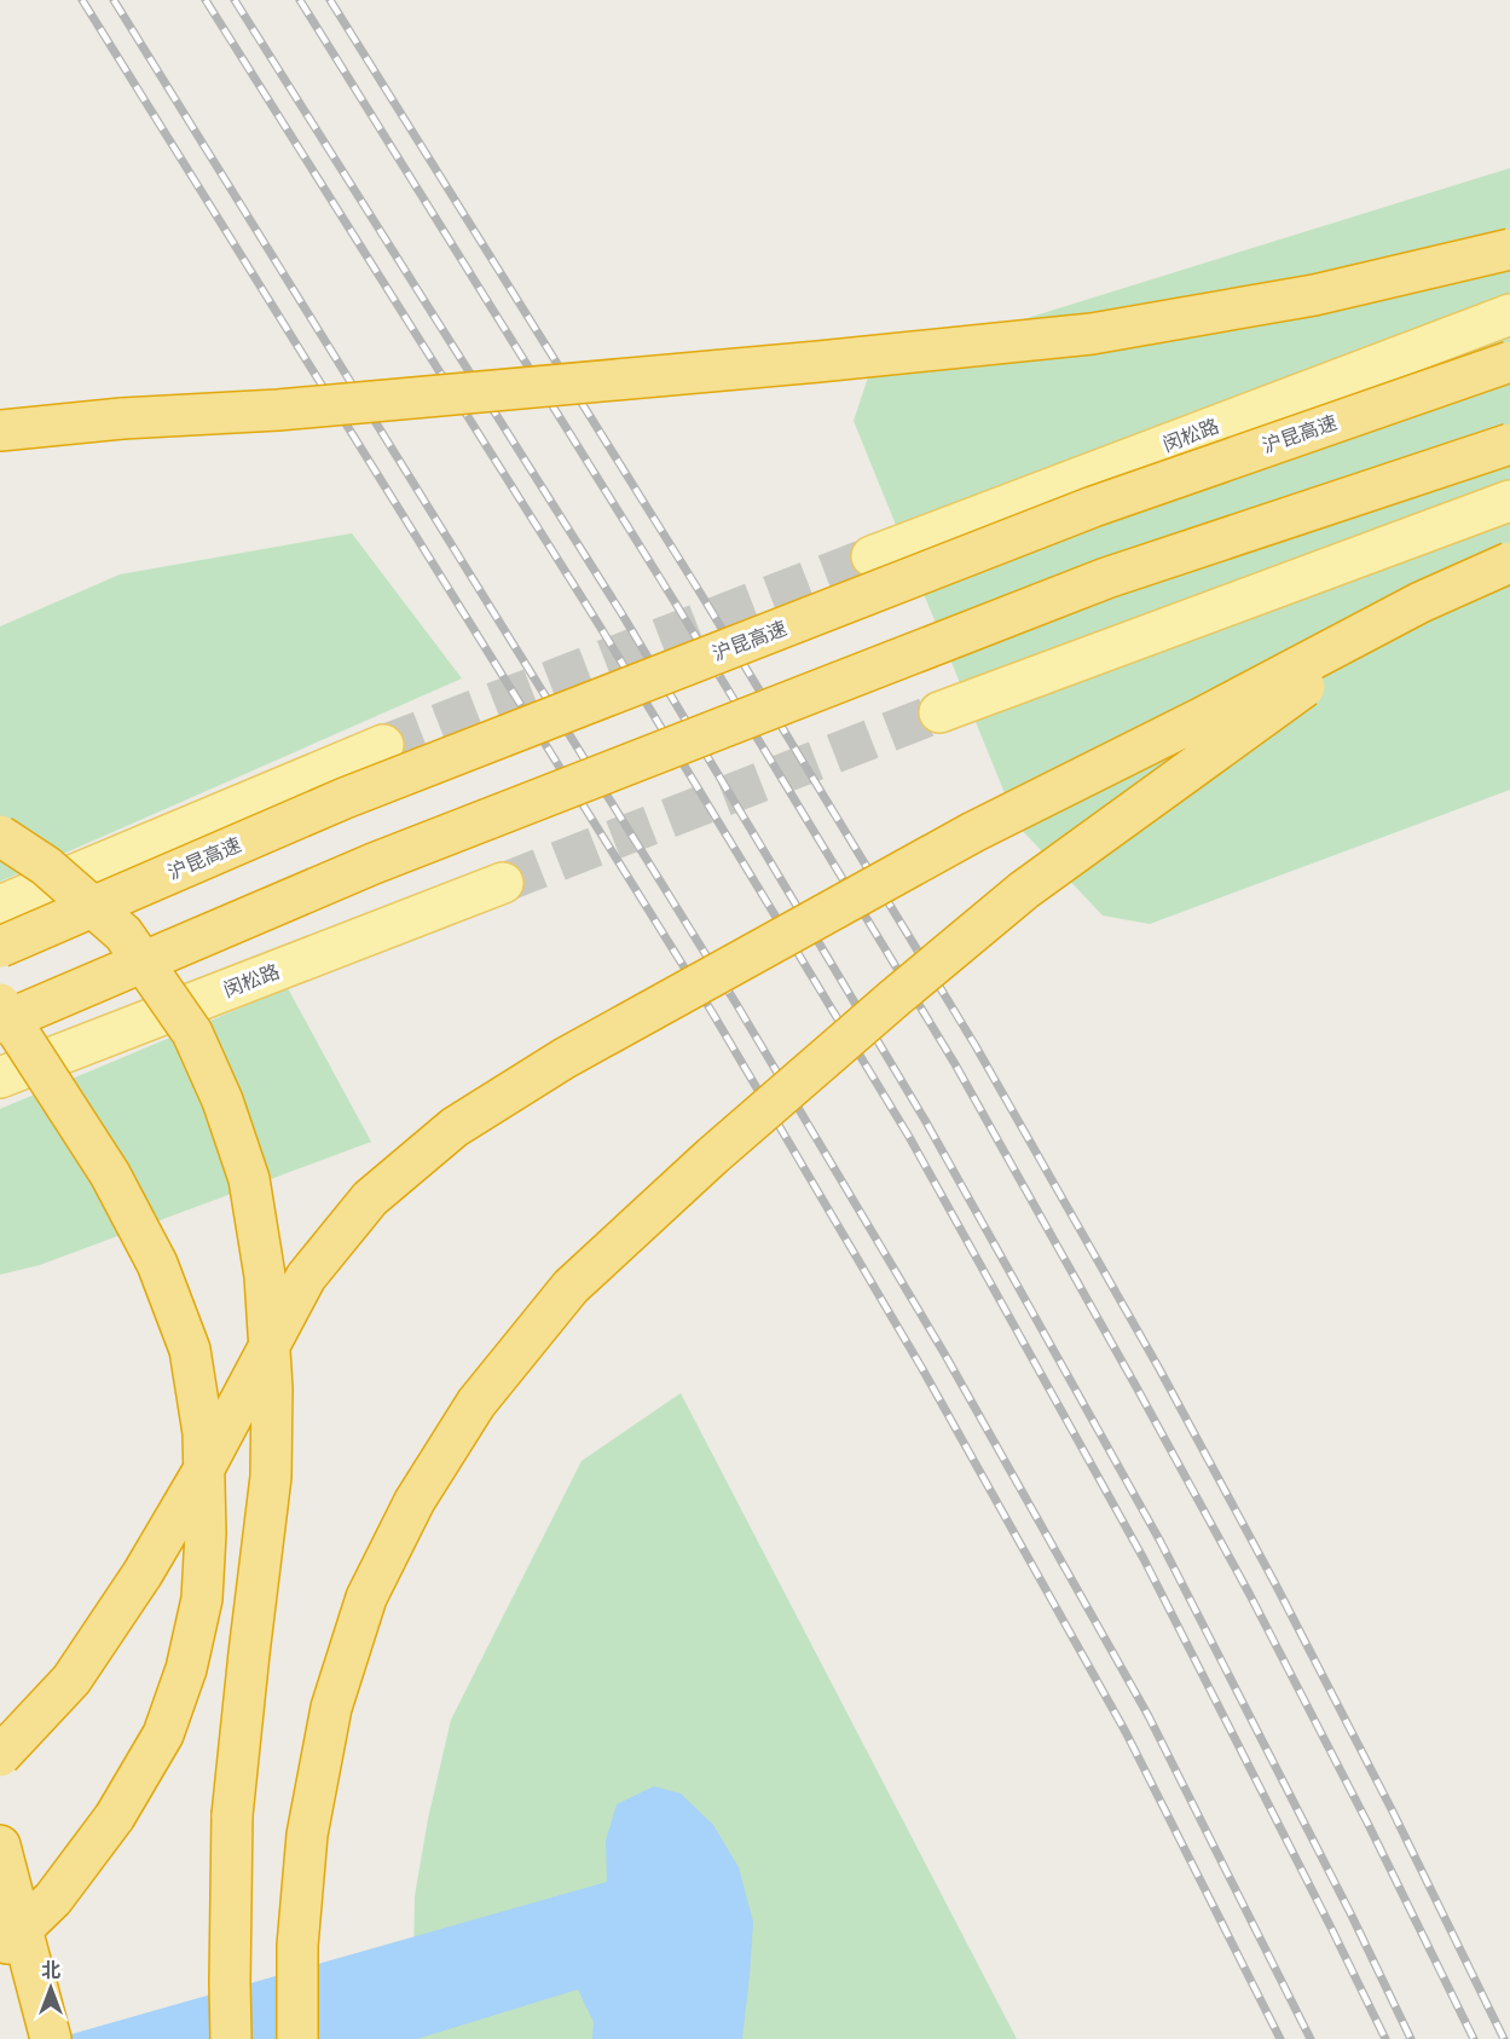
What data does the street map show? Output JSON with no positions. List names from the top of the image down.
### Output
{
  "streets": {
    "highway": ["沪昆高速"],
    "main road": ["闵松路"]
  },
  "north": "top"
}
